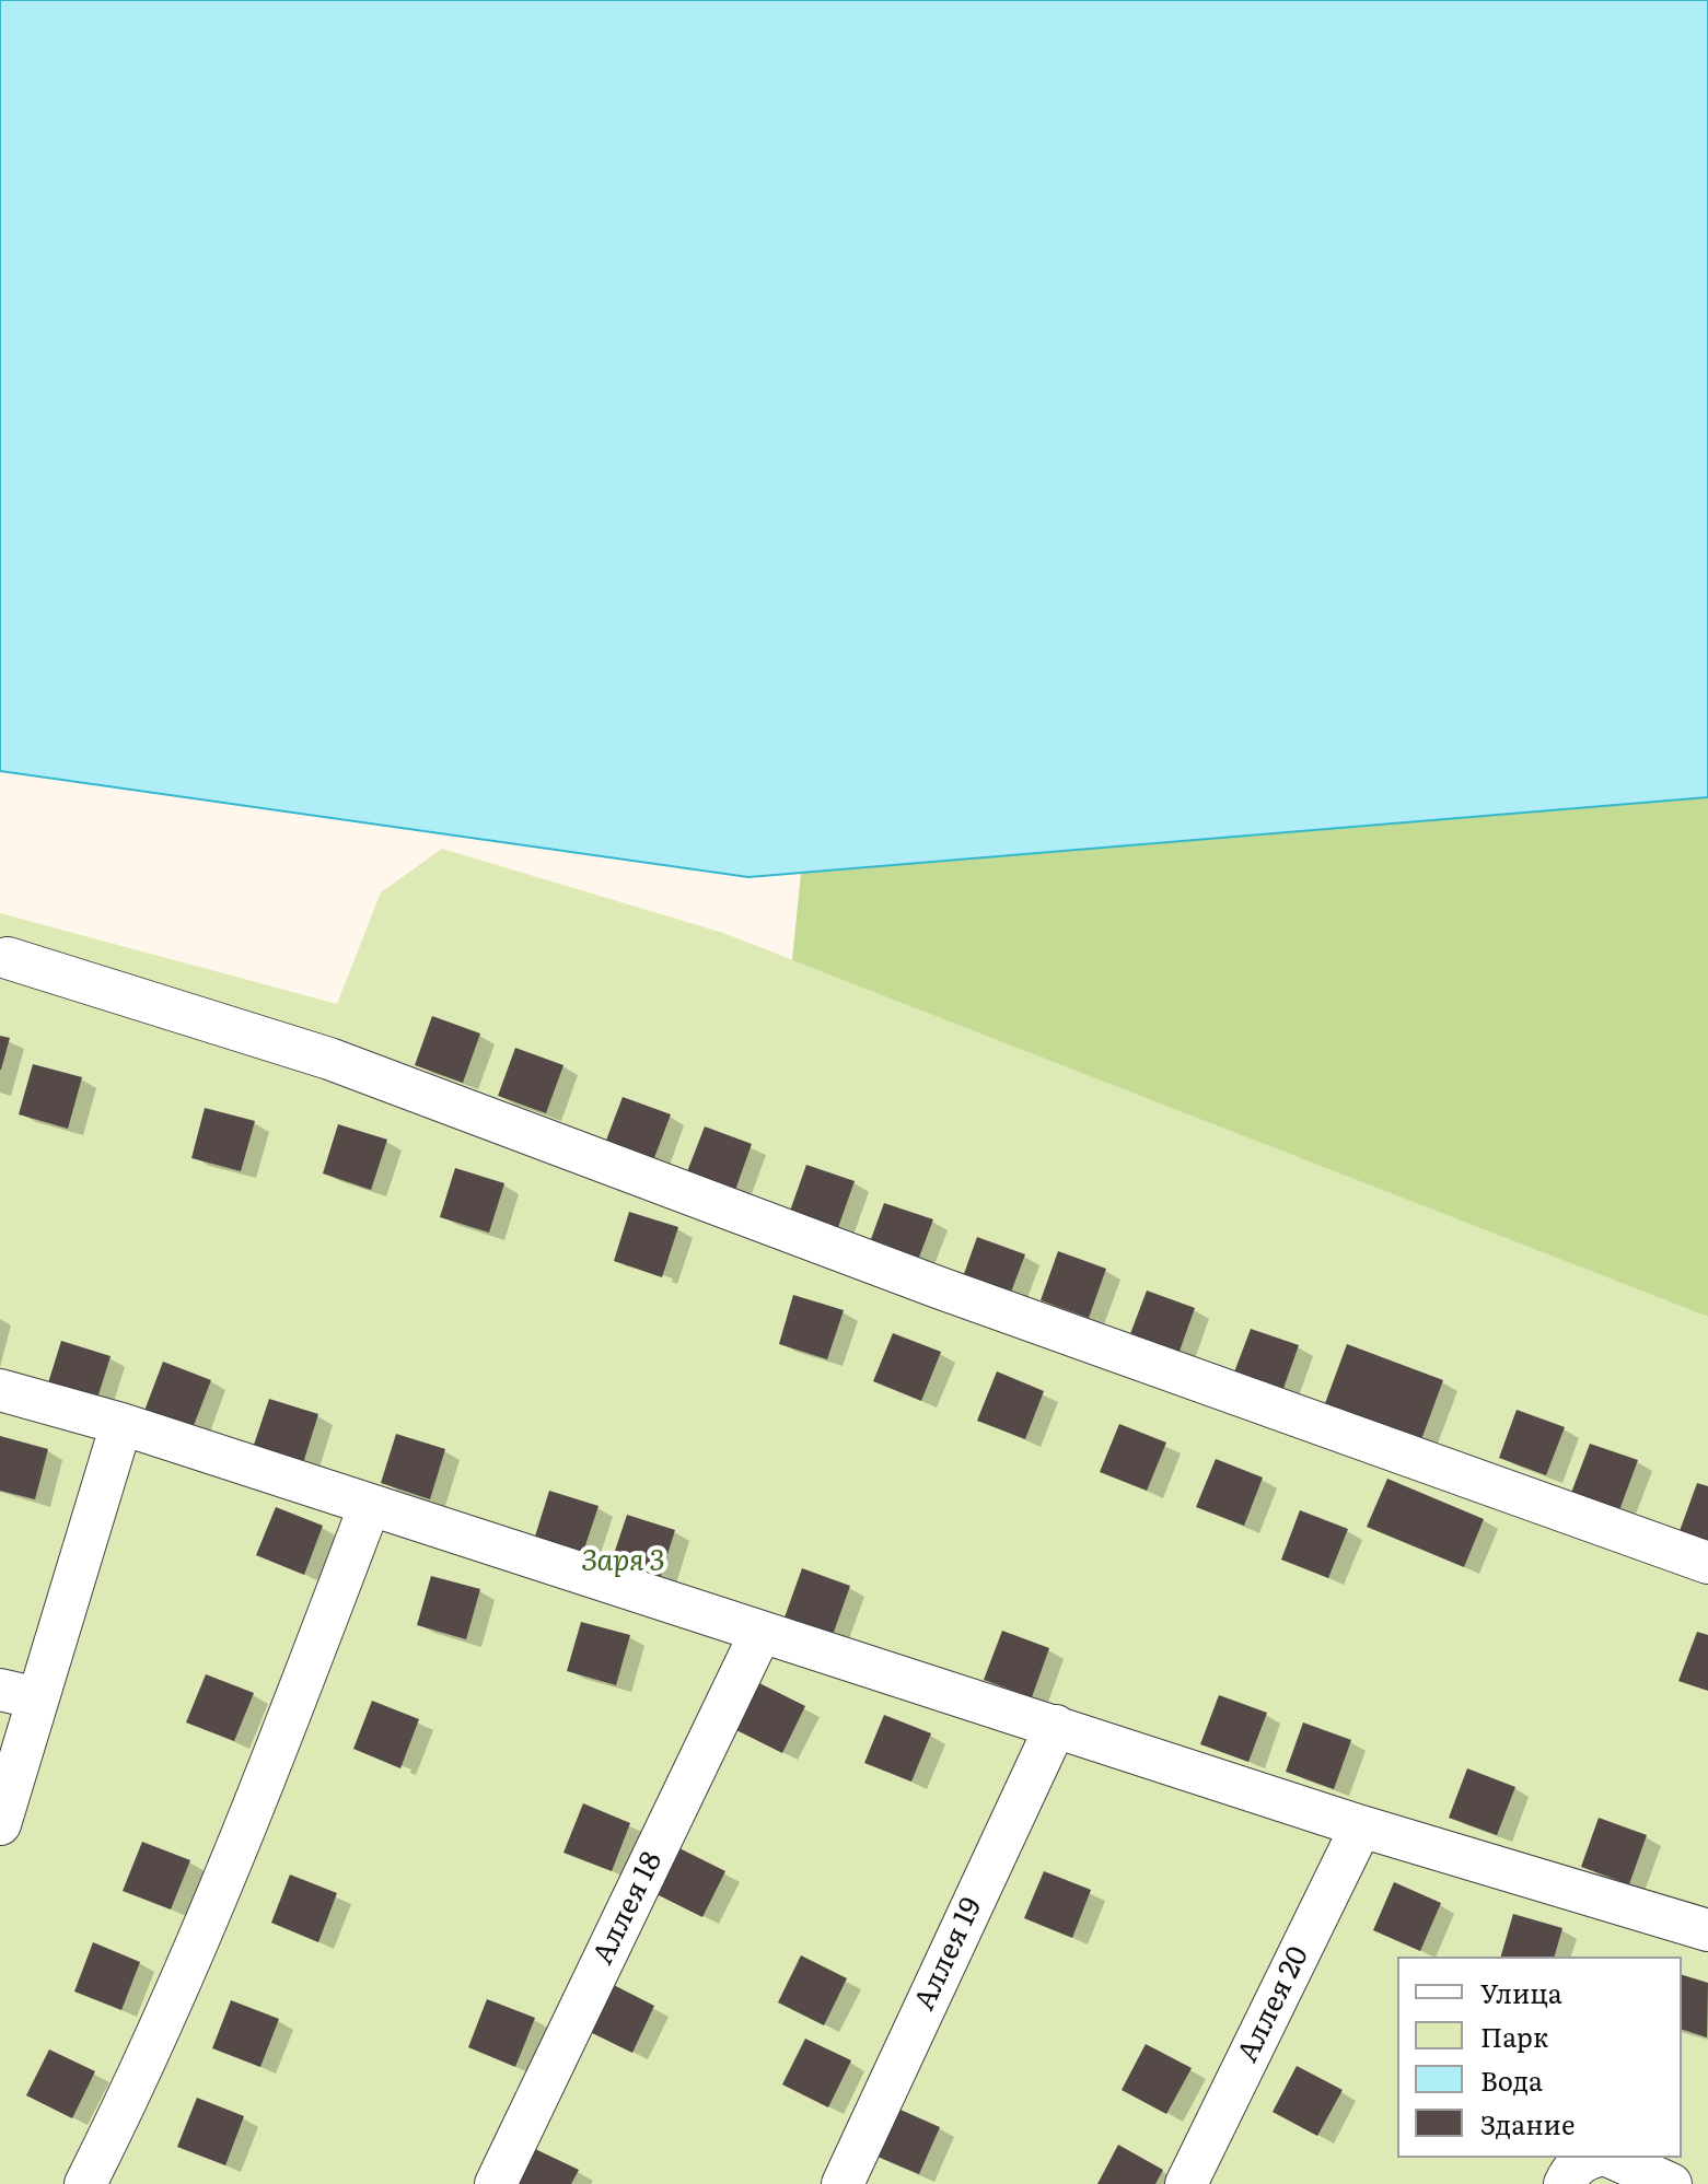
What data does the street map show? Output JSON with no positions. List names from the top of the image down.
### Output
{
  "streets": {
    "lane": ["Аллея 18", "Аллея 19", "Аллея 20"]
  },
  "parks": ["Заря 3"],
  "legend": [
    "Улица",
    "Парк",
    "Вода",
    "Здание"
  ]
}
